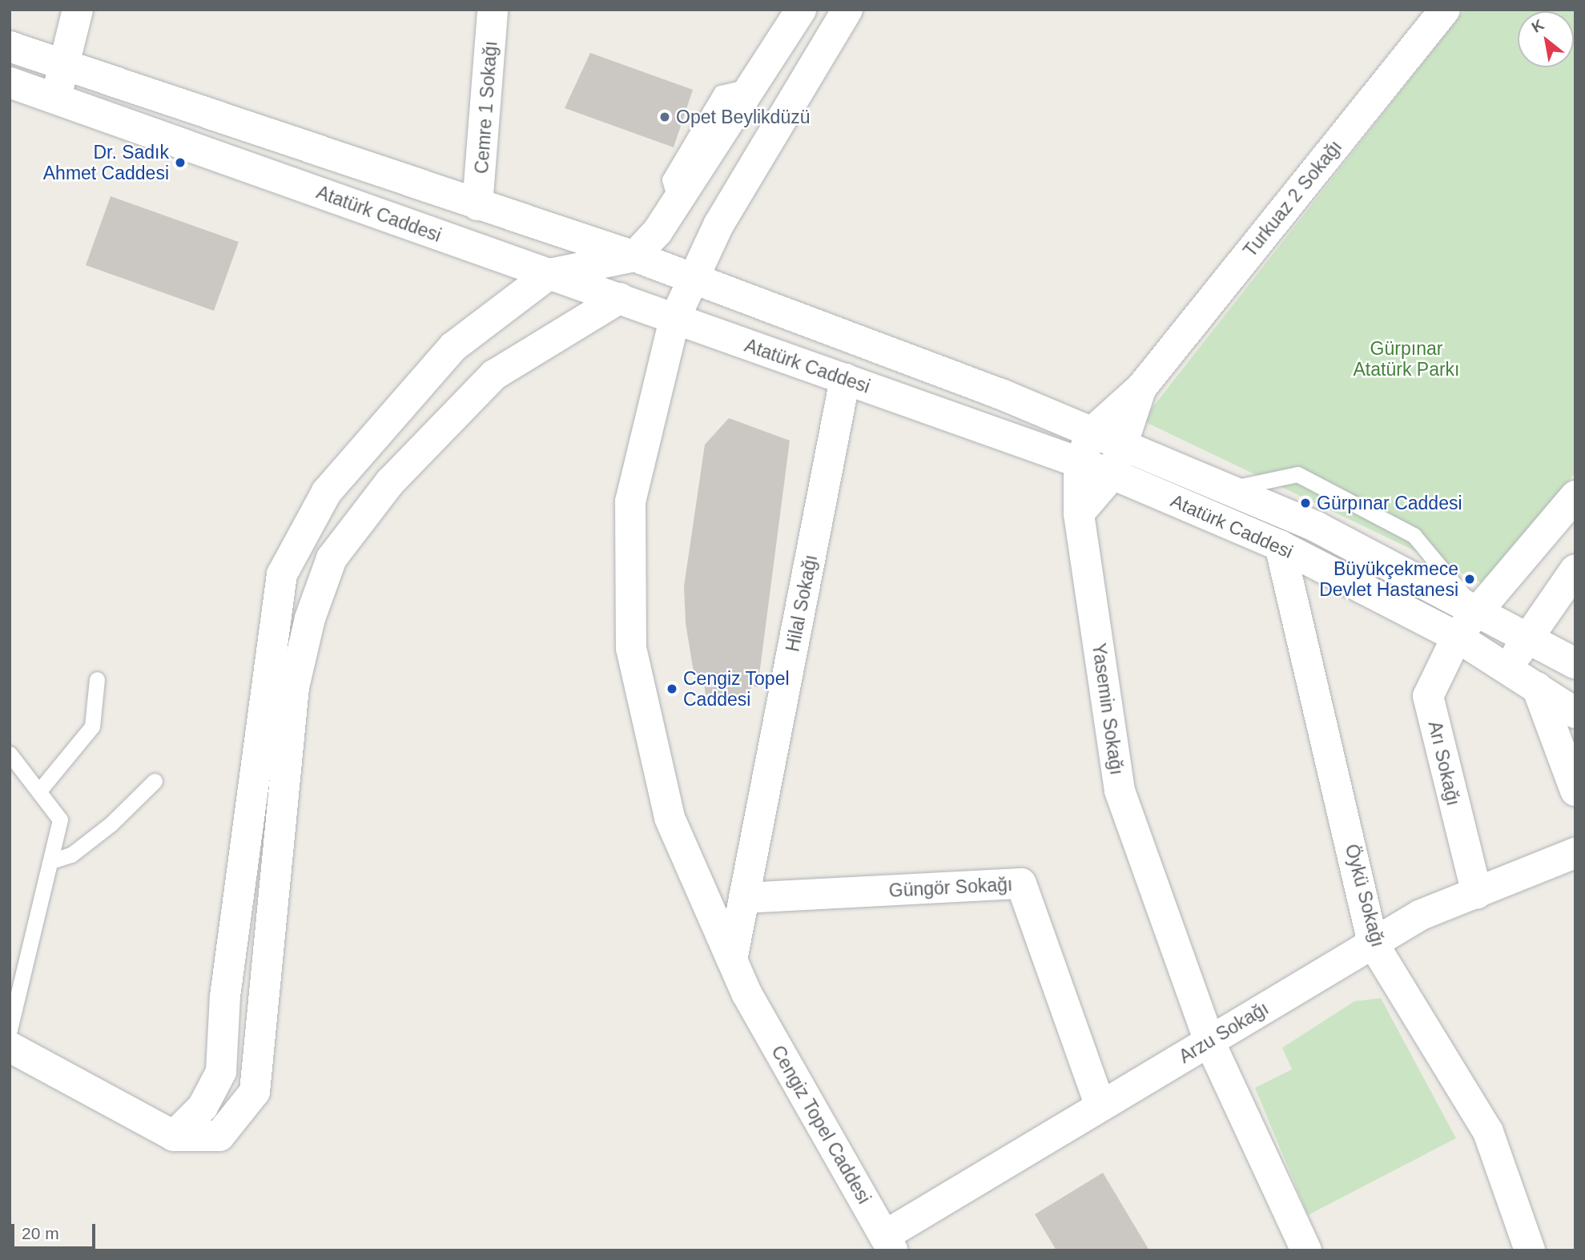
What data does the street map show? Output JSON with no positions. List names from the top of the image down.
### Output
{
  "streets": {
    "street": [
      "Cemre 1 Sokağı",
      "Turkuaz 2 Sokağı",
      "Atatürk Caddesi",
      "Hilal Sokağı",
      "Yasemin Sokağı",
      "Arı Sokağı",
      "Güngör Sokağı",
      "Öykü Sokağı",
      "Arzu Sokağı",
      "Cengiz Topel Caddesi"
    ]
  },
  "crossings": [
    ["Cemre 1 Sokağı", "Atatürk Caddesi"],
    ["Turkuaz 2 Sokağı", "Yasemin Sokağı"],
    ["Atatürk Caddesi", "Hilal Sokağı"],
    ["Atatürk Caddesi", "Yasemin Sokağı"],
    ["Atatürk Caddesi", "Arı Sokağı"],
    ["Atatürk Caddesi", "Öykü Sokağı"],
    ["Atatürk Caddesi", "Cengiz Topel Caddesi"],
    ["Hilal Sokağı", "Güngör Sokağı"],
    ["Hilal Sokağı", "Cengiz Topel Caddesi"],
    ["Yasemin Sokağı", "Arzu Sokağı"],
    ["Arı Sokağı", "Arzu Sokağı"],
    ["Güngör Sokağı", "Arzu Sokağı"],
    ["Öykü Sokağı", "Arzu Sokağı"],
    ["Arzu Sokağı", "Cengiz Topel Caddesi"]
  ],
  "parks": ["Gürpınar Atatürk Parkı"],
  "places": [
    "Opet Beylikdüzü",
    "Dr. Sadık Ahmet Caddesi",
    "Gürpınar Caddesi",
    "Büyükçekmece Devlet Hastanesi",
    "Cengiz Topel Caddesi"
  ],
  "scale_bar": "20 m",
  "north": "top left"
}
